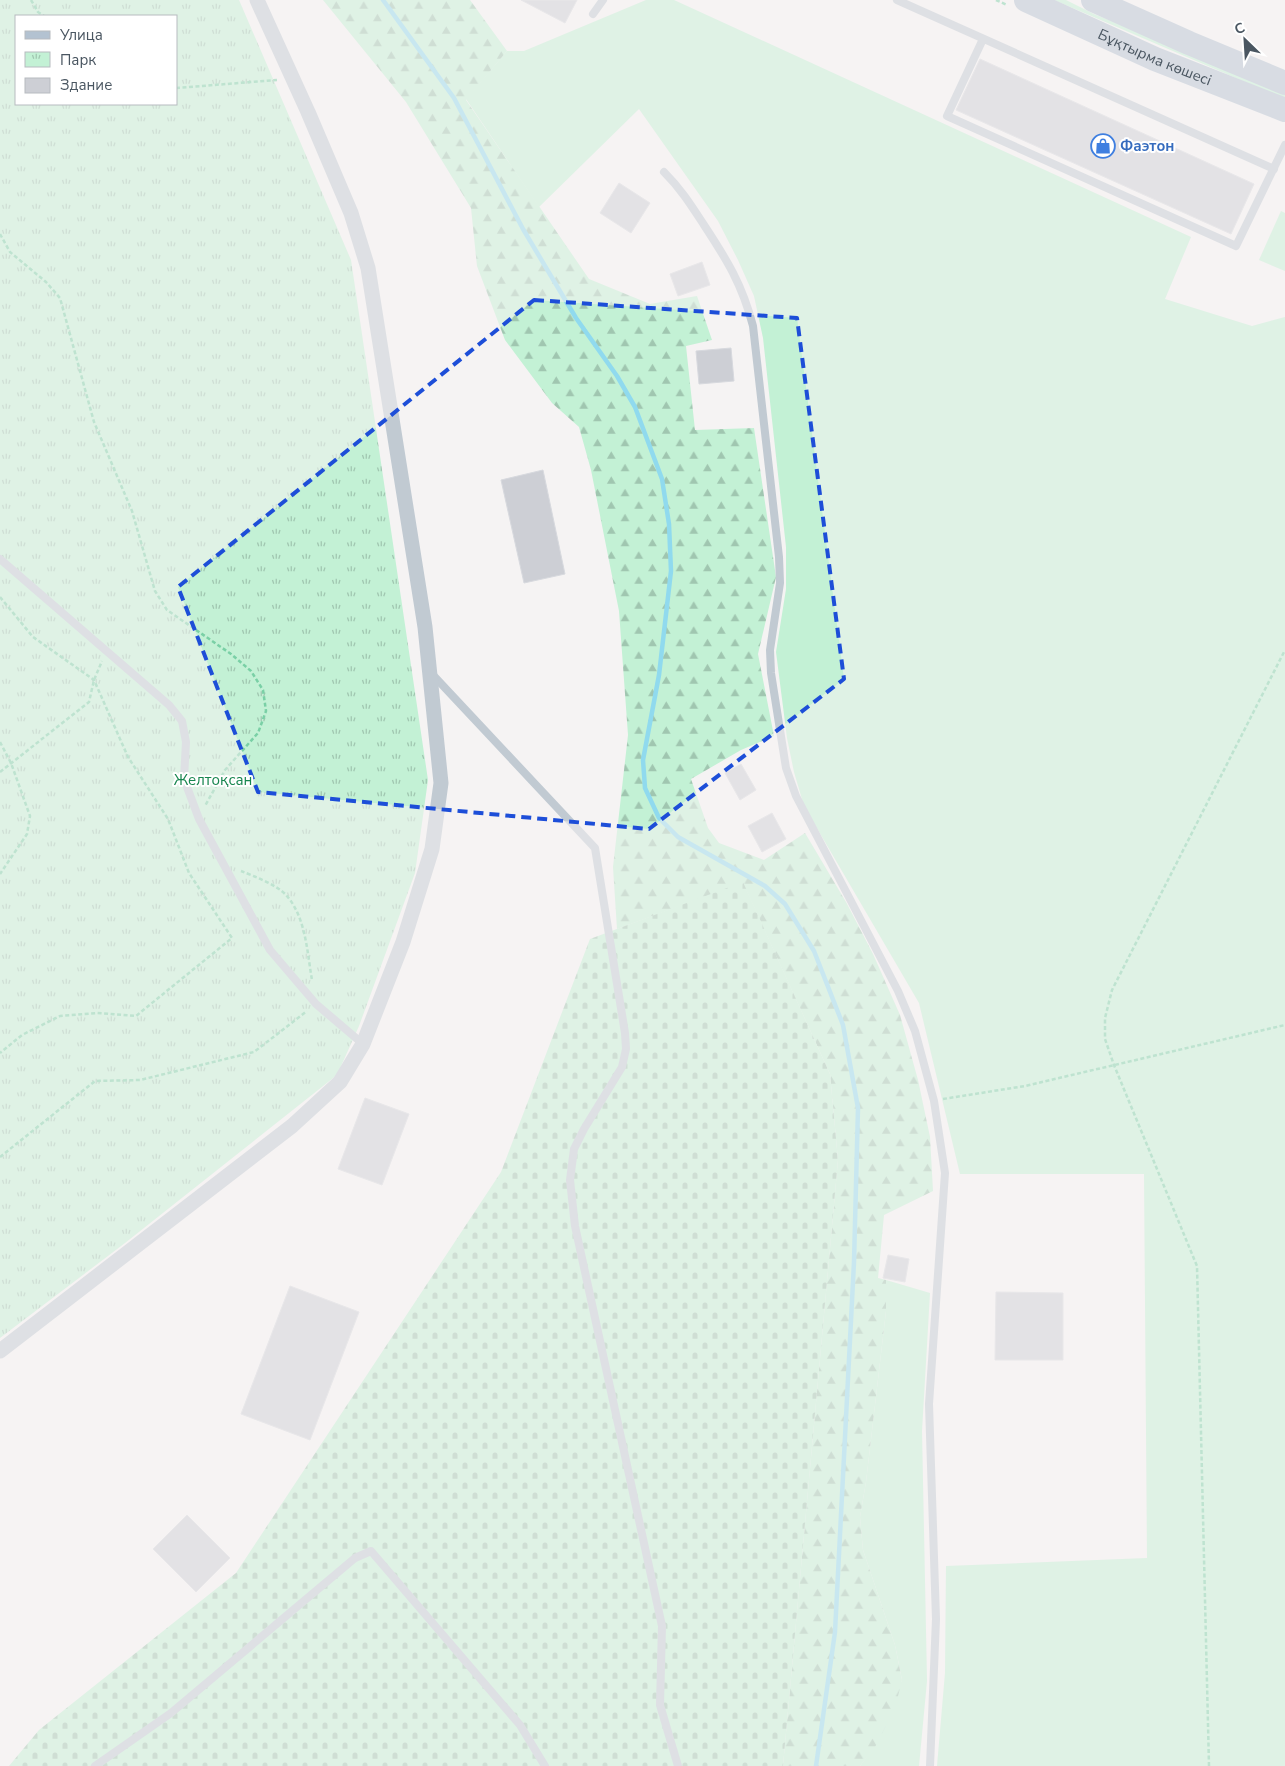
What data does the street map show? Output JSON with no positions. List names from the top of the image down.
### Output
{
  "streets": {
    "main road": ["Бұқтырма көшесі"]
  },
  "parks": ["Желтоқсан"],
  "places": {
    "shop": ["Фаэтон"]
  },
  "legend": ["Улица", "Парк", "Здание"],
  "north": "top left"
}
